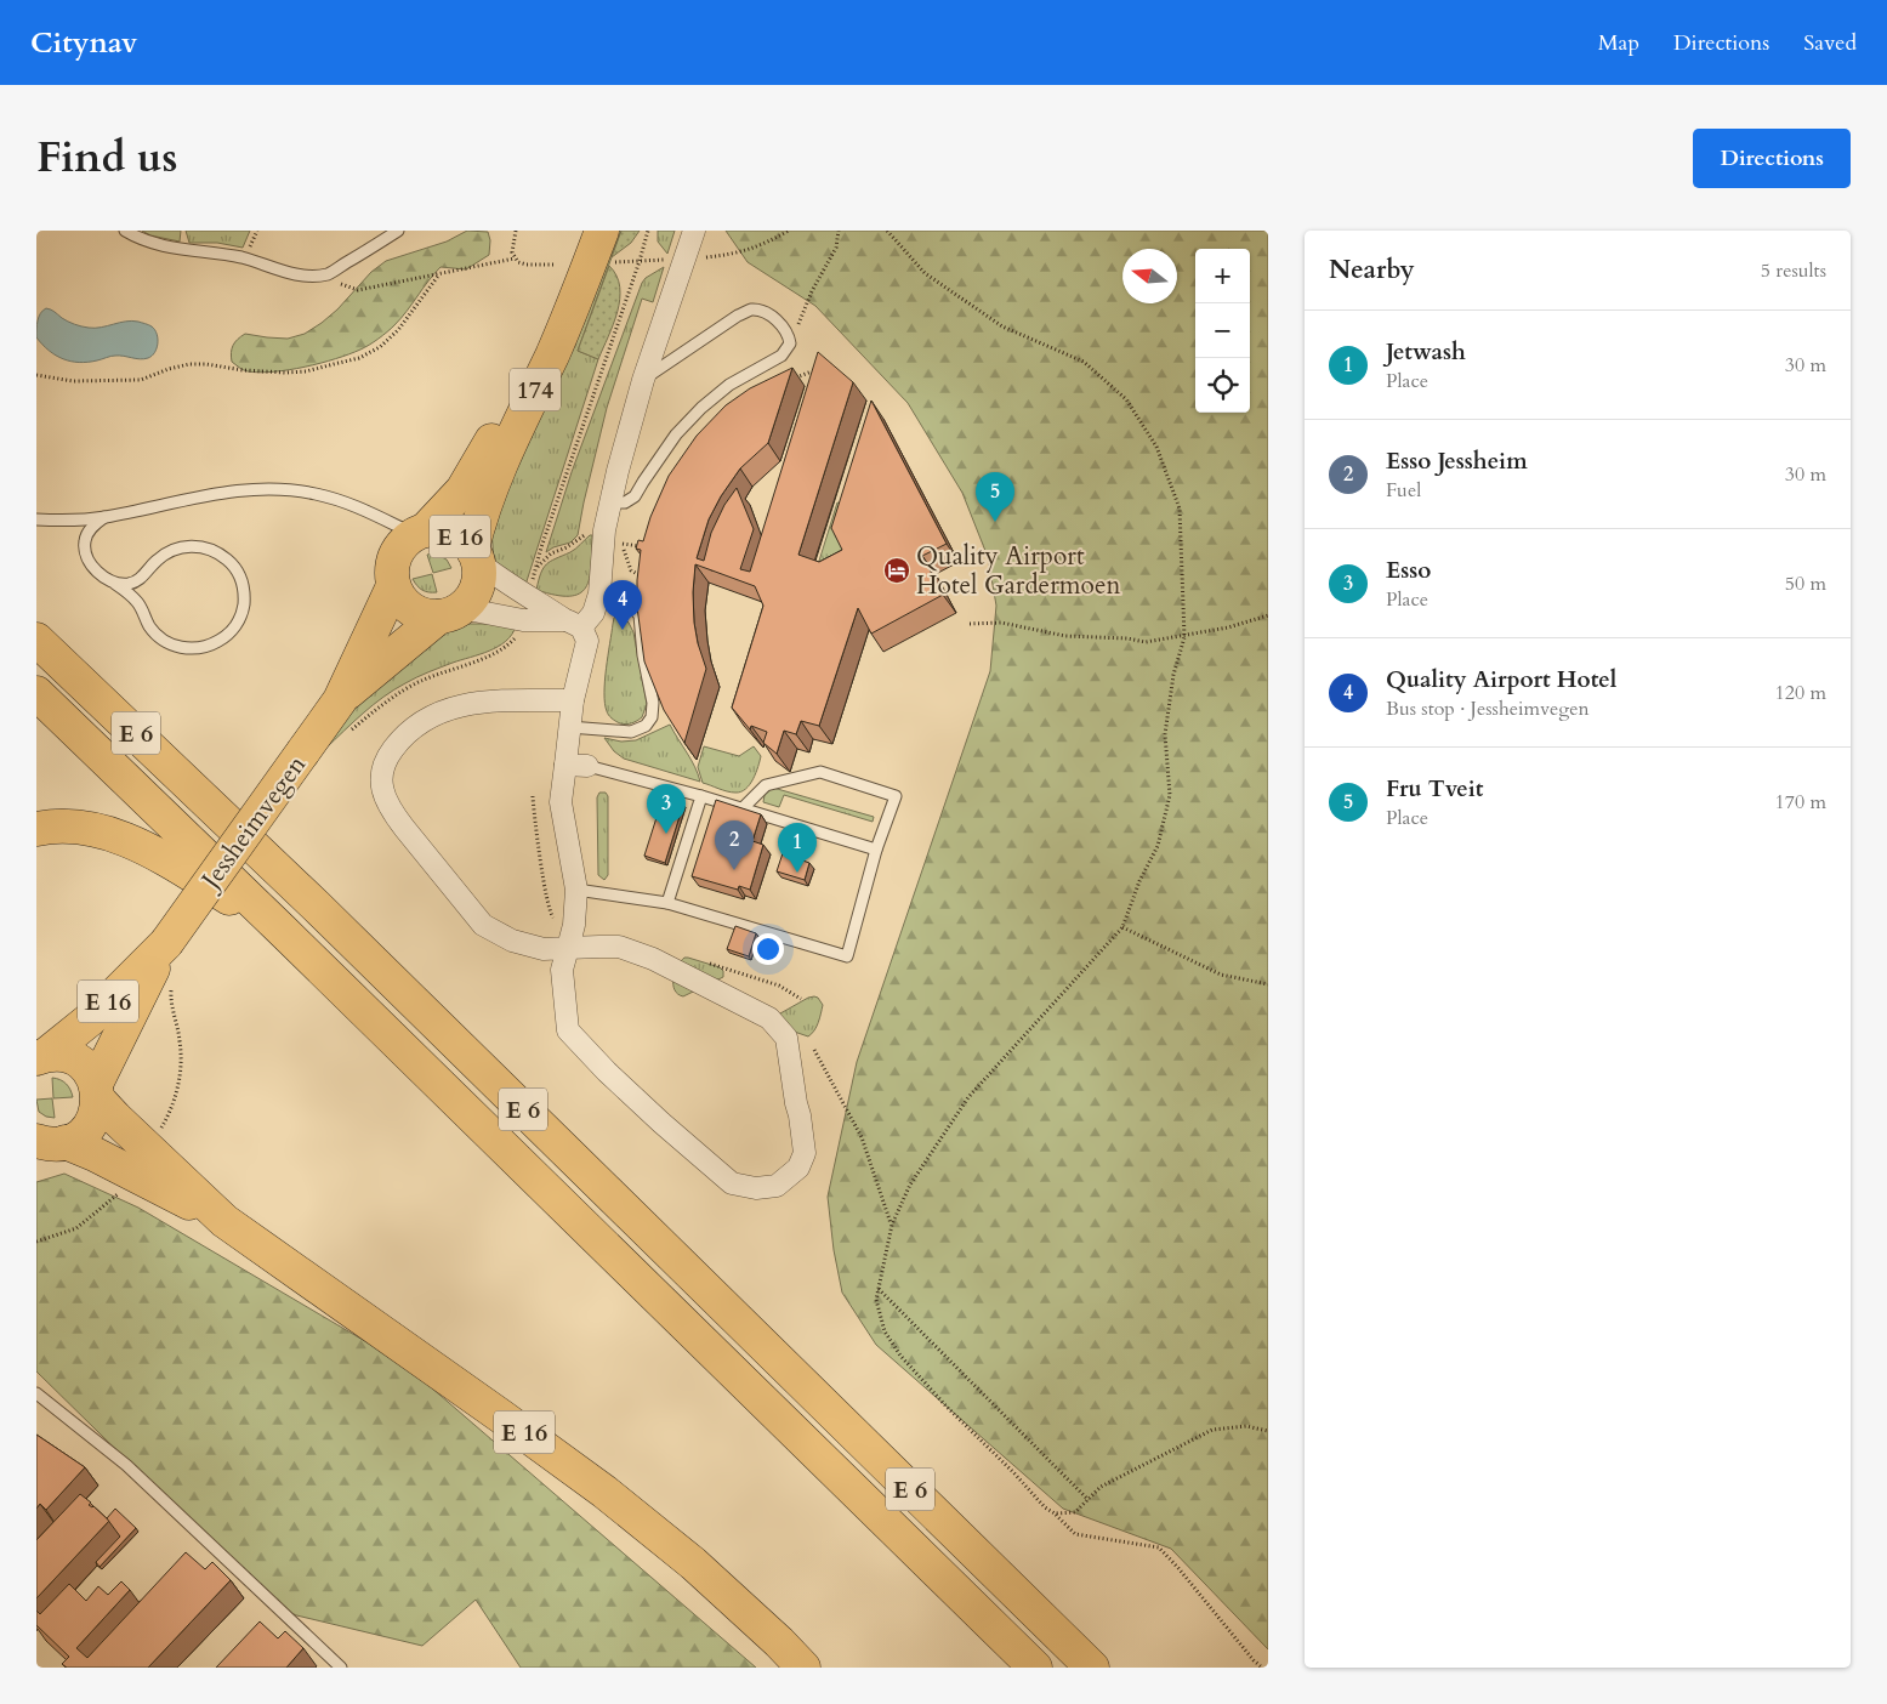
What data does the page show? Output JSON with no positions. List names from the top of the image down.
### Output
{
  "streets": {
    "main road": [
      "174",
      "E 16",
      "E 6",
      "Jessheimvegen"
    ]
  },
  "crossings": [
    ["174", "E 16"],
    ["174", "Jessheimvegen"],
    ["E 16", "Jessheimvegen"]
  ],
  "places": {
    "hotel": ["Quality Airport Hotel Gardermoen"]
  },
  "north": "left",
  "page": {
    "header": "Citynav",
    "nav": ["Map", "Directions", "Saved"],
    "title": "Find us",
    "buttons": "Directions",
    "heading": ["Nearby", "5 results"],
    "map_buttons": ["+", "−"],
    "list": [
      {
        "mark": "1",
        "name": "Jetwash",
        "note": "Place",
        "value": "30 m"
      },
      {
        "mark": "2",
        "name": "Esso Jessheim",
        "note": "Fuel",
        "value": "30 m"
      },
      {
        "mark": "3",
        "name": "Esso",
        "note": "Place",
        "value": "50 m"
      },
      {
        "mark": "4",
        "name": "Quality Airport Hotel",
        "note": "Bus stop · Jessheimvegen",
        "value": "120 m"
      },
      {
        "mark": "5",
        "name": "Fru Tveit",
        "note": "Place",
        "value": "170 m"
      }
    ],
    "pins": [
      "5",
      "4",
      "3",
      "2",
      "1"
    ]
  }
}
